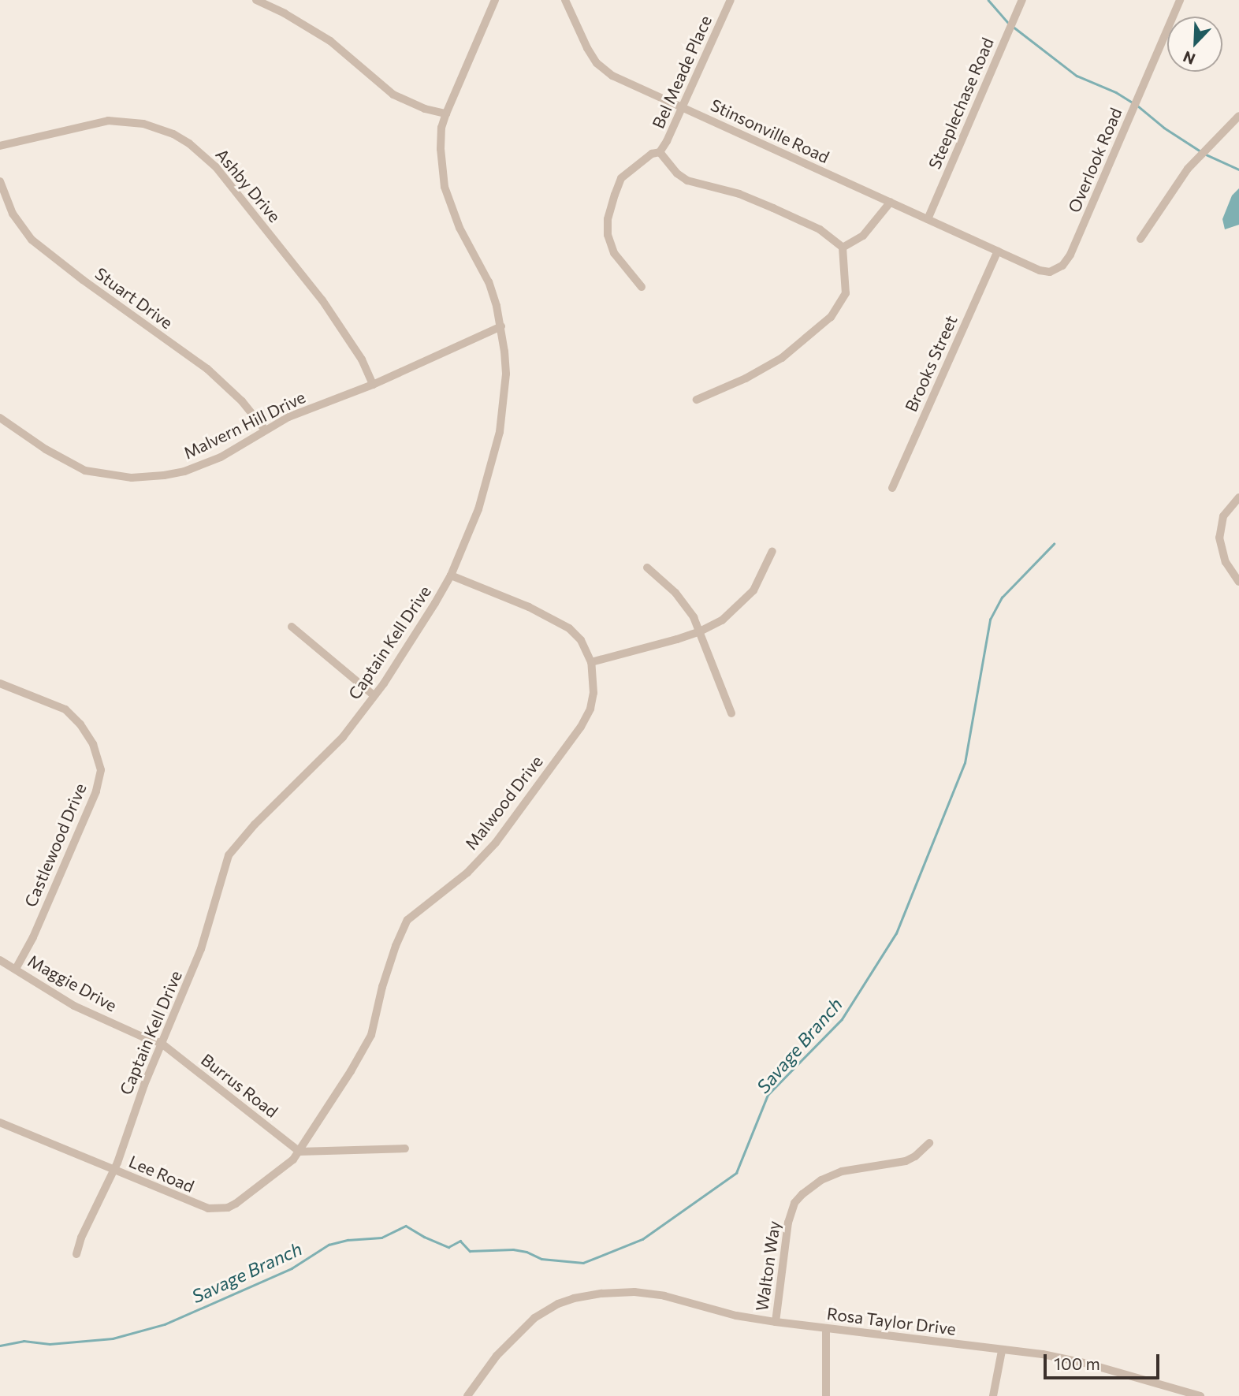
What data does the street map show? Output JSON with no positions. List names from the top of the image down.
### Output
{
  "streets": {
    "street": [
      "Bel Meade Place",
      "Steeplechase Road",
      "Stinsonville Road",
      "Overlook Road",
      "Ashby Drive",
      "Stuart Drive",
      "Brooks Street",
      "Malvern Hill Drive",
      "Captain Kell Drive",
      "Malwood Drive",
      "Castlewood Drive",
      "Maggie Drive",
      "Burrus Road",
      "Lee Road",
      "Walton Way",
      "Rosa Taylor Drive"
    ]
  },
  "crossings": [
    ["Bel Meade Place", "Stinsonville Road"],
    ["Steeplechase Road", "Stinsonville Road"],
    ["Stinsonville Road", "Overlook Road"],
    ["Stinsonville Road", "Brooks Street"],
    ["Overlook Road", "Brooks Street"],
    ["Ashby Drive", "Malvern Hill Drive"],
    ["Stuart Drive", "Malvern Hill Drive"],
    ["Malvern Hill Drive", "Captain Kell Drive"],
    ["Captain Kell Drive", "Malwood Drive"],
    ["Captain Kell Drive", "Maggie Drive"],
    ["Captain Kell Drive", "Burrus Road"],
    ["Captain Kell Drive", "Lee Road"],
    ["Malwood Drive", "Burrus Road"],
    ["Malwood Drive", "Lee Road"],
    ["Castlewood Drive", "Maggie Drive"],
    ["Maggie Drive", "Burrus Road"],
    ["Burrus Road", "Lee Road"],
    ["Walton Way", "Rosa Taylor Drive"]
  ],
  "water": ["Savage Branch"],
  "scale_bar": "100 m",
  "north": "bottom left"
}
